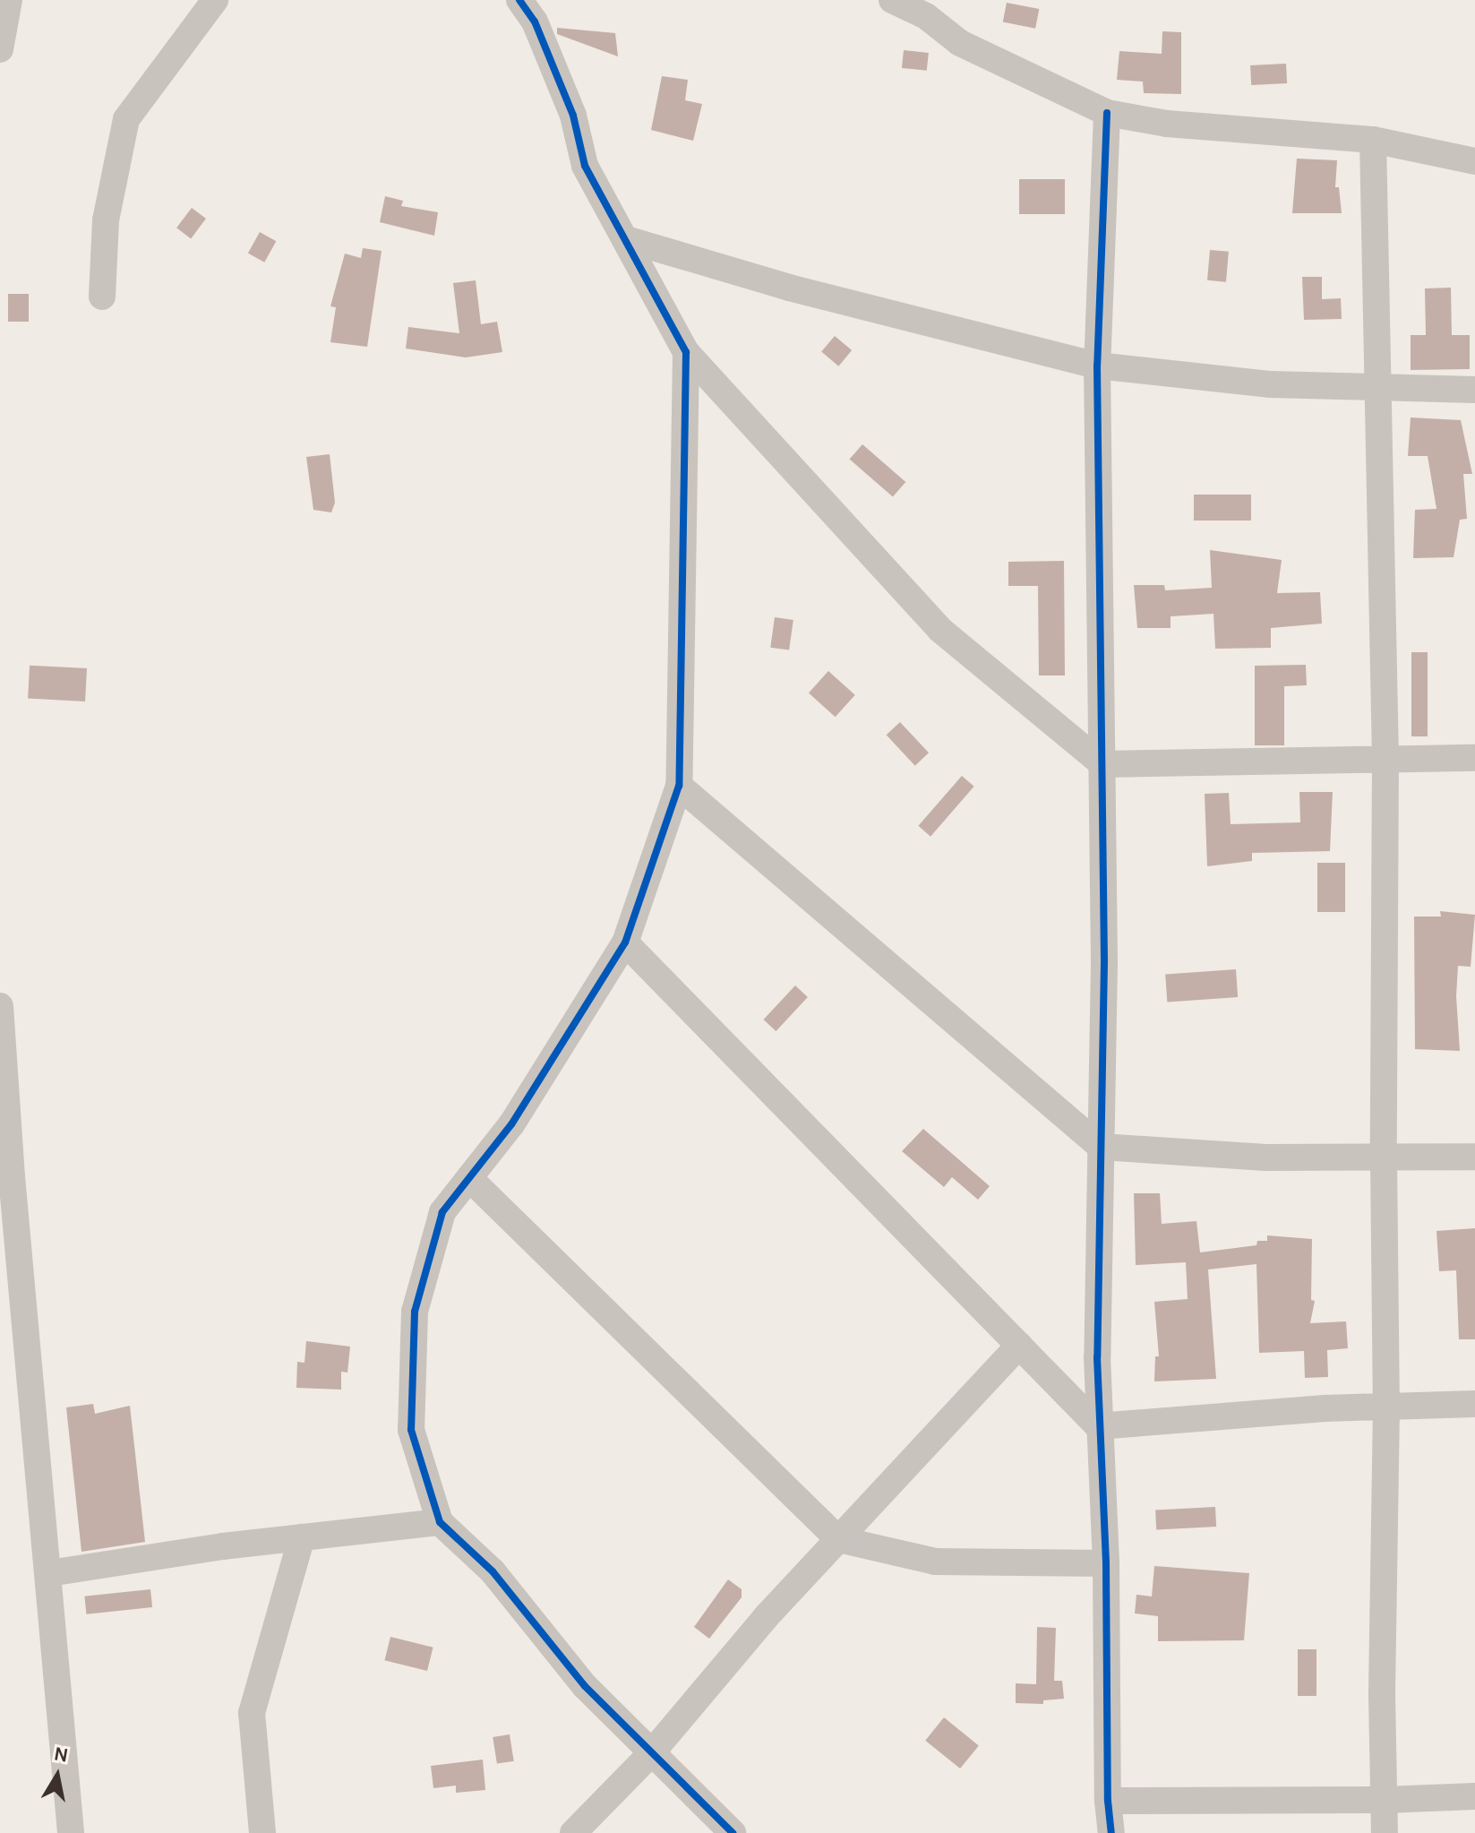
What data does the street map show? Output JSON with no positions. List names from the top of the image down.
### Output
{
  "north": "top"
}
